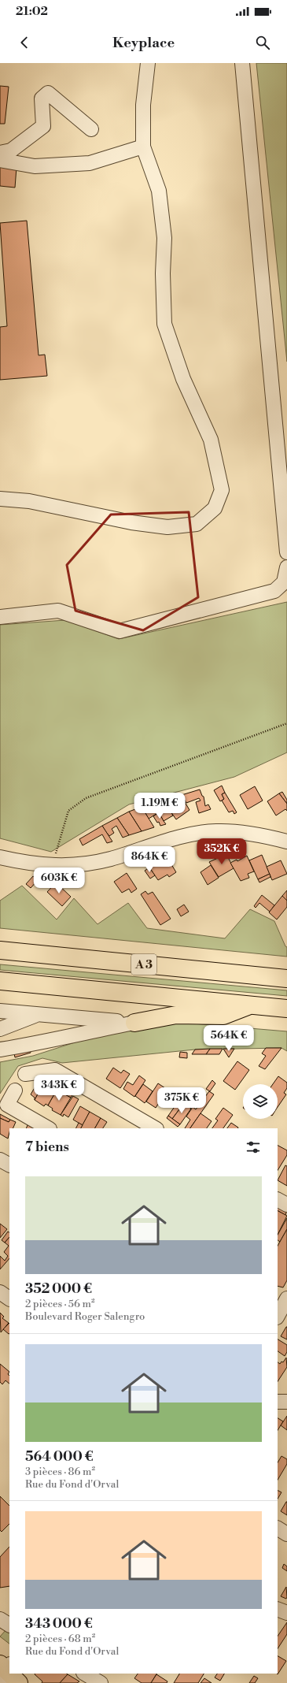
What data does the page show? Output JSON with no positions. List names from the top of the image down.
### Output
{
  "streets": {
    "main road": ["A 3"]
  },
  "page": {
    "status": "21:02",
    "header": "Keyplace",
    "price": [
      "1.19M €",
      "352K €",
      "864K €",
      "603K €",
      "564K €",
      "343K €",
      "375K €"
    ],
    "heading": "7 biens",
    "list": [
      {
        "name": "352 000 €",
        "note": "2 pièces · 56 m² · Boulevard Roger Salengro"
      },
      {
        "name": "564 000 €",
        "note": "3 pièces · 86 m² · Rue du Fond d'Orval"
      },
      {
        "name": "343 000 €",
        "note": "2 pièces · 68 m² · Rue du Fond d'Orval"
      }
    ]
  }
}
